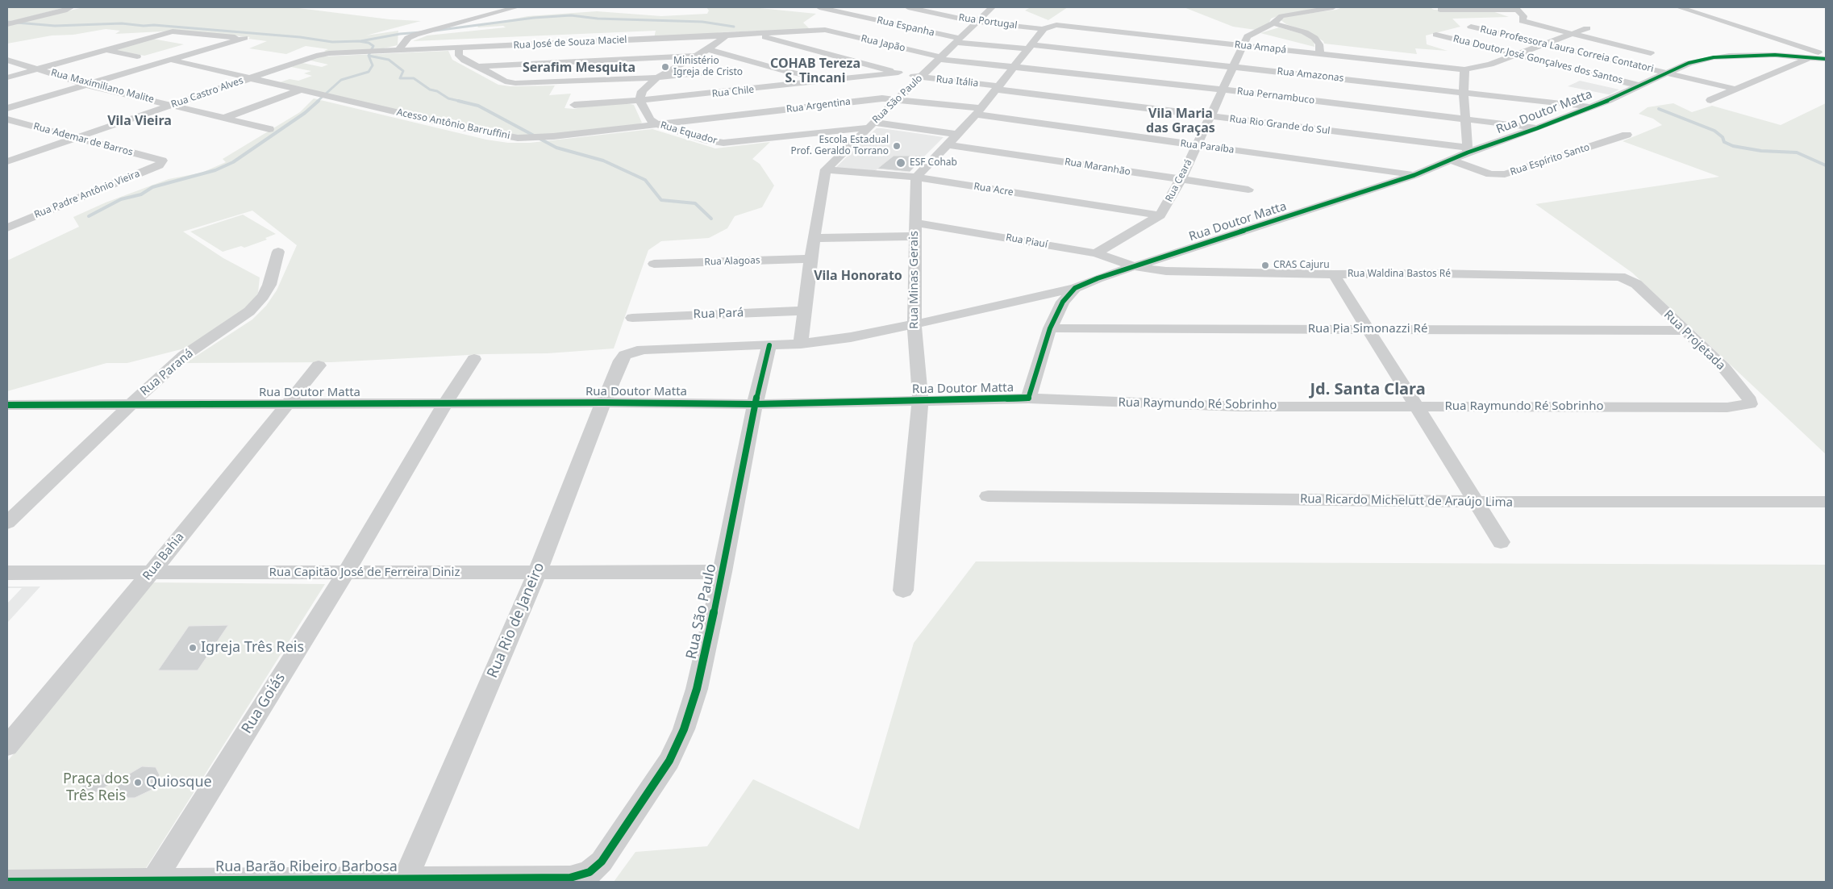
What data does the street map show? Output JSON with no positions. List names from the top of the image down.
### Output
{
  "streets": {
    "street": [
      "Rua Portugal",
      "Rua Espanha",
      "Rua José de Souza Maciel",
      "Rua Japão",
      "Rua Amapá",
      "Rua Professora Laura Correia Contatori",
      "Rua Doutor José Gonçalves dos Santos",
      "Rua Amazonas",
      "Rua Itália",
      "Rua Maximiliano Malite",
      "Rua Chile",
      "Rua Castro Alves",
      "Rua Pernambuco",
      "Rua São Paulo",
      "Rua Argentina",
      "Rua Doutor Matta",
      "Acesso Antônio Barruffini",
      "Rua Rio Grande do Sul",
      "Rua Equador",
      "Rua Ademar de Barros",
      "Rua Paraíba",
      "Rua Espírito Santo",
      "Rua Maranhão",
      "Rua Ceará",
      "Rua Acre",
      "Rua Padre Antônio Vieira",
      "Rua Piauí",
      "Rua Alagoas",
      "Rua Waldina Bastos Ré",
      "Rua Minas Gerais",
      "Rua Pará",
      "Rua Pia Simonazzi Ré",
      "Rua Projetada",
      "Rua Paraná",
      "Rua Raymundo Ré Sobrinho",
      "Rua Ricardo Michelutt de Araújo Lima",
      "Rua Bahia",
      "Rua Capitão José de Ferreira Diniz",
      "Rua Rio de Janeiro",
      "Rua Goiás",
      "Rua Barão Ribeiro Barbosa"
    ]
  },
  "crossings": [
    ["Rua Portugal", "Rua Amapá"],
    ["Rua Portugal", "Rua São Paulo"],
    ["Rua Espanha", "Rua Amazonas"],
    ["Rua Espanha", "Rua São Paulo"],
    ["Rua José de Souza Maciel", "Rua Japão"],
    ["Rua José de Souza Maciel", "Rua Itália"],
    ["Rua José de Souza Maciel", "Rua Castro Alves"],
    ["Rua Japão", "Rua Pernambuco"],
    ["Rua Japão", "Rua São Paulo"],
    ["Rua Amapá", "Rua Professora Laura Correia Contatori"],
    ["Rua Amapá", "Rua Doutor José Gonçalves dos Santos"],
    ["Rua Amapá", "Rua Ceará"],
    ["Rua Professora Laura Correia Contatori", "Rua Doutor Matta"],
    ["Rua Doutor José Gonçalves dos Santos", "Rua Doutor Matta"],
    ["Rua Amazonas", "Rua Doutor Matta"],
    ["Rua Amazonas", "Rua Ceará"],
    ["Rua Itália", "Rua Chile"],
    ["Rua Itália", "Rua São Paulo"],
    ["Rua Itália", "Rua Rio Grande do Sul"],
    ["Rua Maximiliano Malite", "Rua Castro Alves"],
    ["Rua Chile", "Rua Equador"],
    ["Rua Castro Alves", "Acesso Antônio Barruffini"],
    ["Rua Castro Alves", "Rua Ademar de Barros"],
    ["Rua Pernambuco", "Rua Doutor Matta"],
    ["Rua Pernambuco", "Rua Ceará"],
    ["Rua São Paulo", "Rua Argentina"],
    ["Rua São Paulo", "Rua Doutor Matta"],
    ["Rua São Paulo", "Rua Equador"],
    ["Rua São Paulo", "Rua Acre"],
    ["Rua São Paulo", "Rua Capitão José de Ferreira Diniz"],
    ["Rua São Paulo", "Rua Rio de Janeiro"],
    ["Rua São Paulo", "Rua Barão Ribeiro Barbosa"],
    ["Rua Argentina", "Acesso Antônio Barruffini"],
    ["Rua Argentina", "Rua Equador"],
    ["Rua Argentina", "Rua Paraíba"],
    ["Rua Doutor Matta", "Rua Rio Grande do Sul"],
    ["Rua Doutor Matta", "Rua Paraíba"],
    ["Rua Doutor Matta", "Rua Espírito Santo"],
    ["Rua Doutor Matta", "Rua Piauí"],
    ["Rua Doutor Matta", "Rua Waldina Bastos Ré"],
    ["Rua Doutor Matta", "Rua Minas Gerais"],
    ["Rua Doutor Matta", "Rua Pia Simonazzi Ré"],
    ["Rua Doutor Matta", "Rua Paraná"],
    ["Rua Doutor Matta", "Rua Raymundo Ré Sobrinho"],
    ["Rua Doutor Matta", "Rua Bahia"],
    ["Rua Doutor Matta", "Rua Rio de Janeiro"],
    ["Rua Doutor Matta", "Rua Goiás"],
    ["Acesso Antônio Barruffini", "Rua Equador"],
    ["Rua Rio Grande do Sul", "Rua Ceará"],
    ["Rua Ademar de Barros", "Rua Padre Antônio Vieira"],
    ["Rua Paraíba", "Rua Ceará"],
    ["Rua Maranhão", "Rua Ceará"],
    ["Rua Ceará", "Rua Acre"],
    ["Rua Acre", "Rua Minas Gerais"],
    ["Rua Piauí", "Rua Waldina Bastos Ré"],
    ["Rua Piauí", "Rua Minas Gerais"],
    ["Rua Waldina Bastos Ré", "Rua Projetada"],
    ["Rua Pia Simonazzi Ré", "Rua Projetada"],
    ["Rua Projetada", "Rua Raymundo Ré Sobrinho"],
    ["Rua Bahia", "Rua Capitão José de Ferreira Diniz"],
    ["Rua Capitão José de Ferreira Diniz", "Rua Rio de Janeiro"],
    ["Rua Capitão José de Ferreira Diniz", "Rua Goiás"],
    ["Rua Rio de Janeiro", "Rua Barão Ribeiro Barbosa"],
    ["Rua Goiás", "Rua Barão Ribeiro Barbosa"]
  ],
  "districts": [
    "COHAB Tereza S. Tincani",
    "Serafim Mesquita",
    "Vila Maria das Graças",
    "Vila Vieira",
    "Vila Honorato",
    "Jd. Santa Clara"
  ],
  "parks": ["Praça dos Três Reis"],
  "places": [
    "Ministério Igreja de Cristo",
    "Escola Estadual Prof. Geraldo Torrano",
    "ESF Cohab",
    "CRAS Cajuru",
    "Igreja Três Reis",
    "Quiosque"
  ]
}
